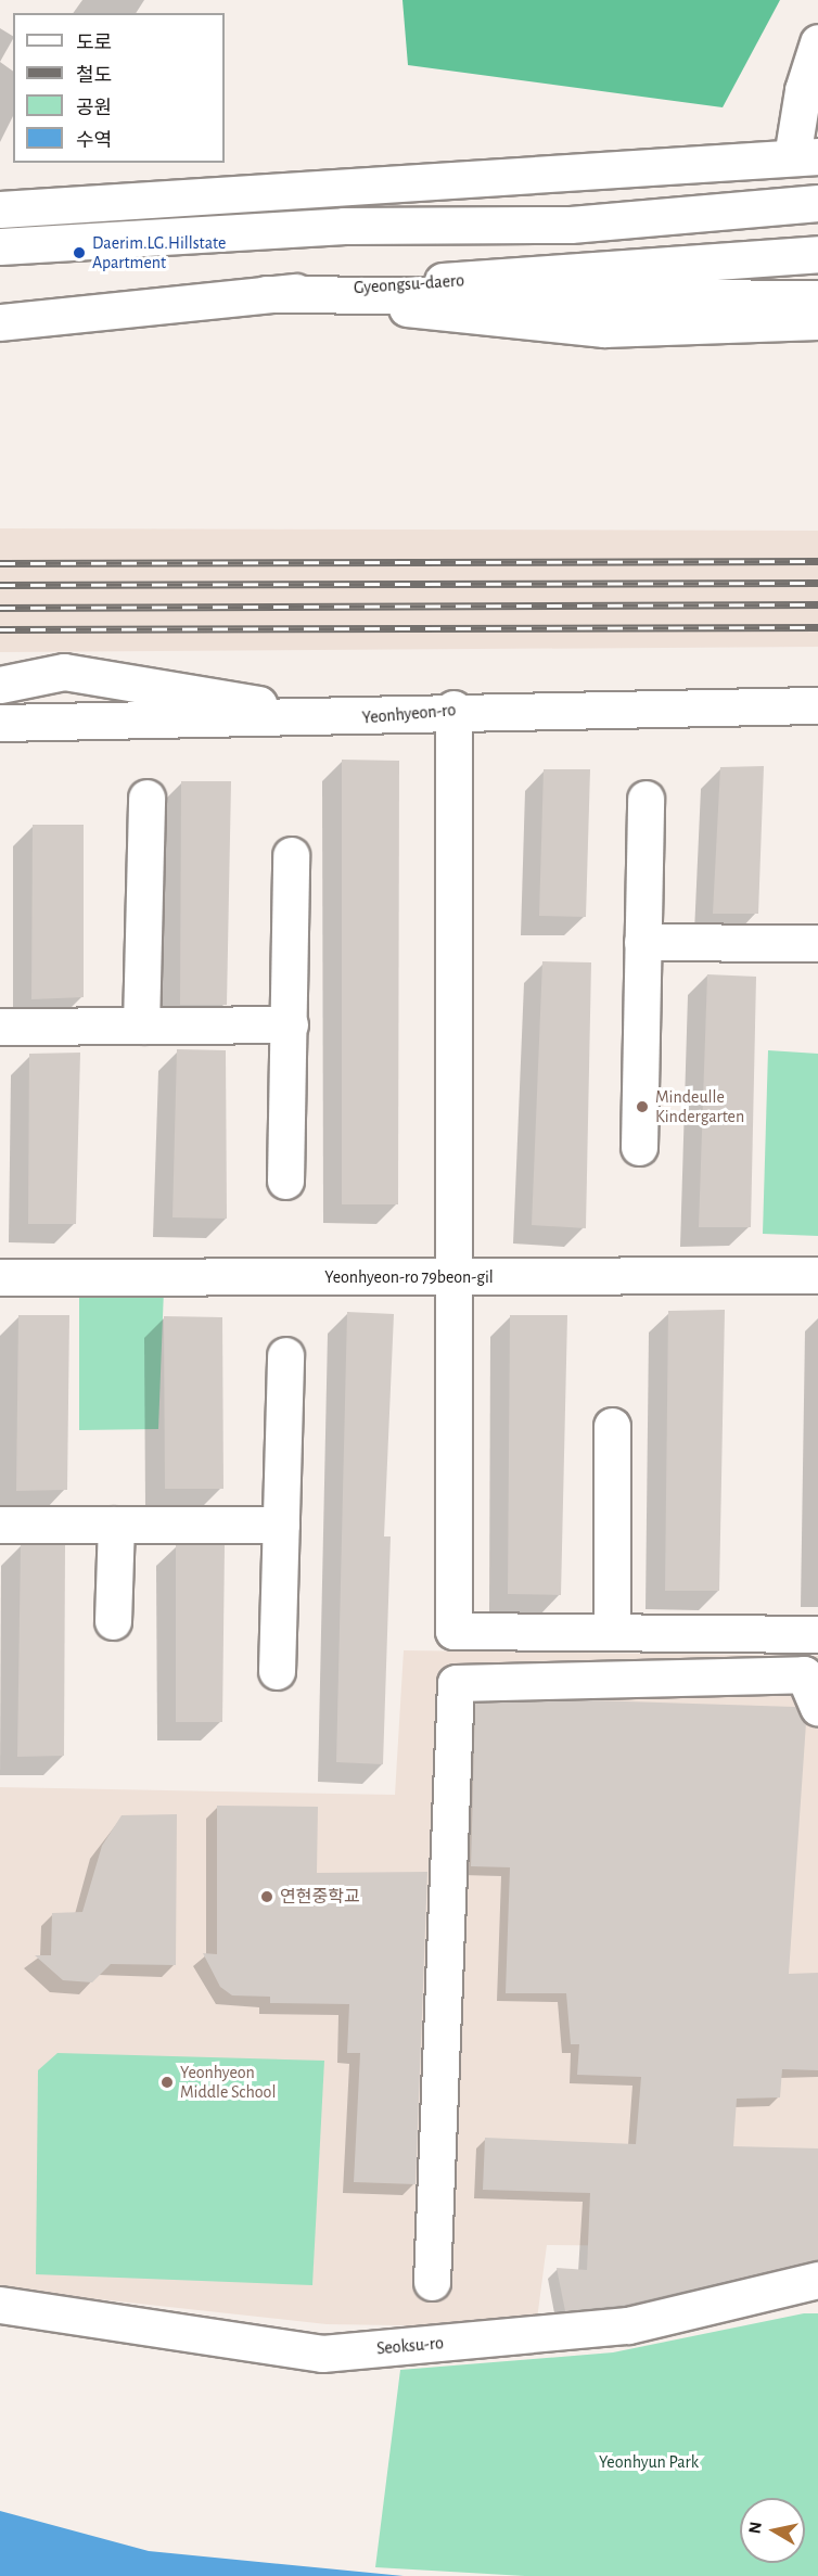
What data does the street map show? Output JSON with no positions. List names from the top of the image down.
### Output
{
  "streets": {
    "main road": [
      "Gyeongsu-daero",
      "Yeonhyeon-ro",
      "Yeonhyeon-ro 79beon-gil",
      "Seoksu-ro"
    ]
  },
  "parks": ["Yeonhyun Park"],
  "places": [
    "Daerim.LG.Hillstate Apartment",
    "Mindeulle Kindergarten",
    "연현중학교",
    "Yeonhyeon Middle School"
  ],
  "legend": [
    "도로",
    "철도",
    "공원",
    "수역"
  ],
  "north": "left"
}
